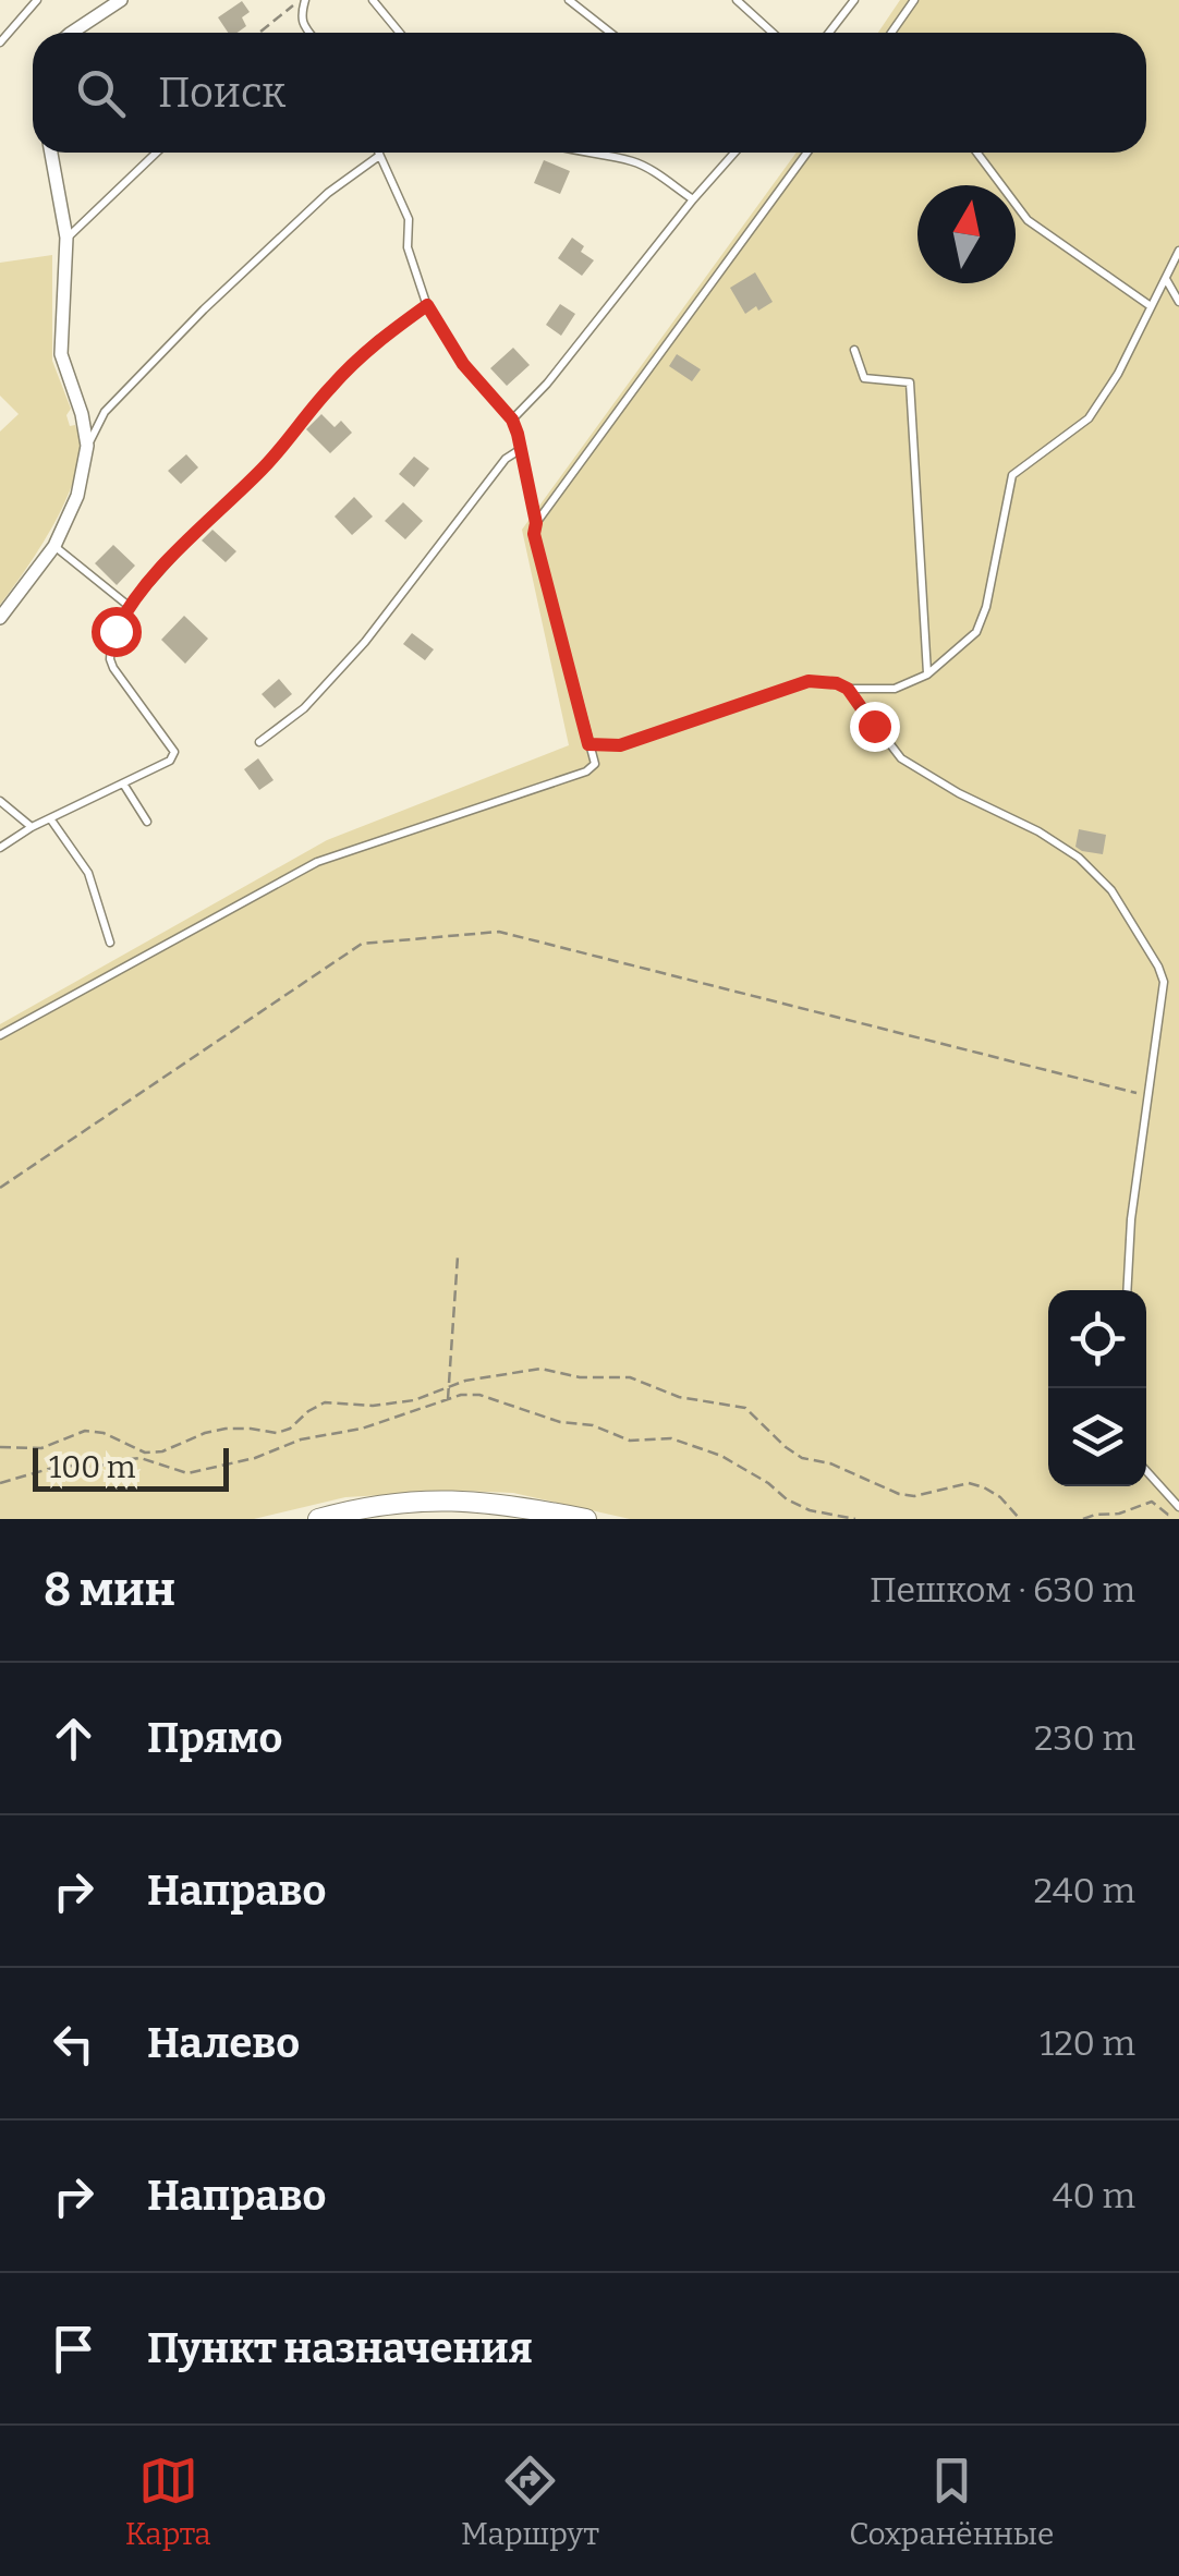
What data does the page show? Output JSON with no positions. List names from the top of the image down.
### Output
{
  "scale_bar": "100 m",
  "north": "top",
  "page": {
    "search": "Поиск",
    "scale": "100 m",
    "heading": ["8 мин", "Пешком · 630 m"],
    "list": [
      ["Прямо", "230 m"],
      ["Направо", "240 m"],
      ["Налево", "120 m"],
      ["Направо", "40 m"],
      "Пункт назначения"
    ],
    "nav": ["Карта", "Маршрут", "Сохранённые"]
  }
}
